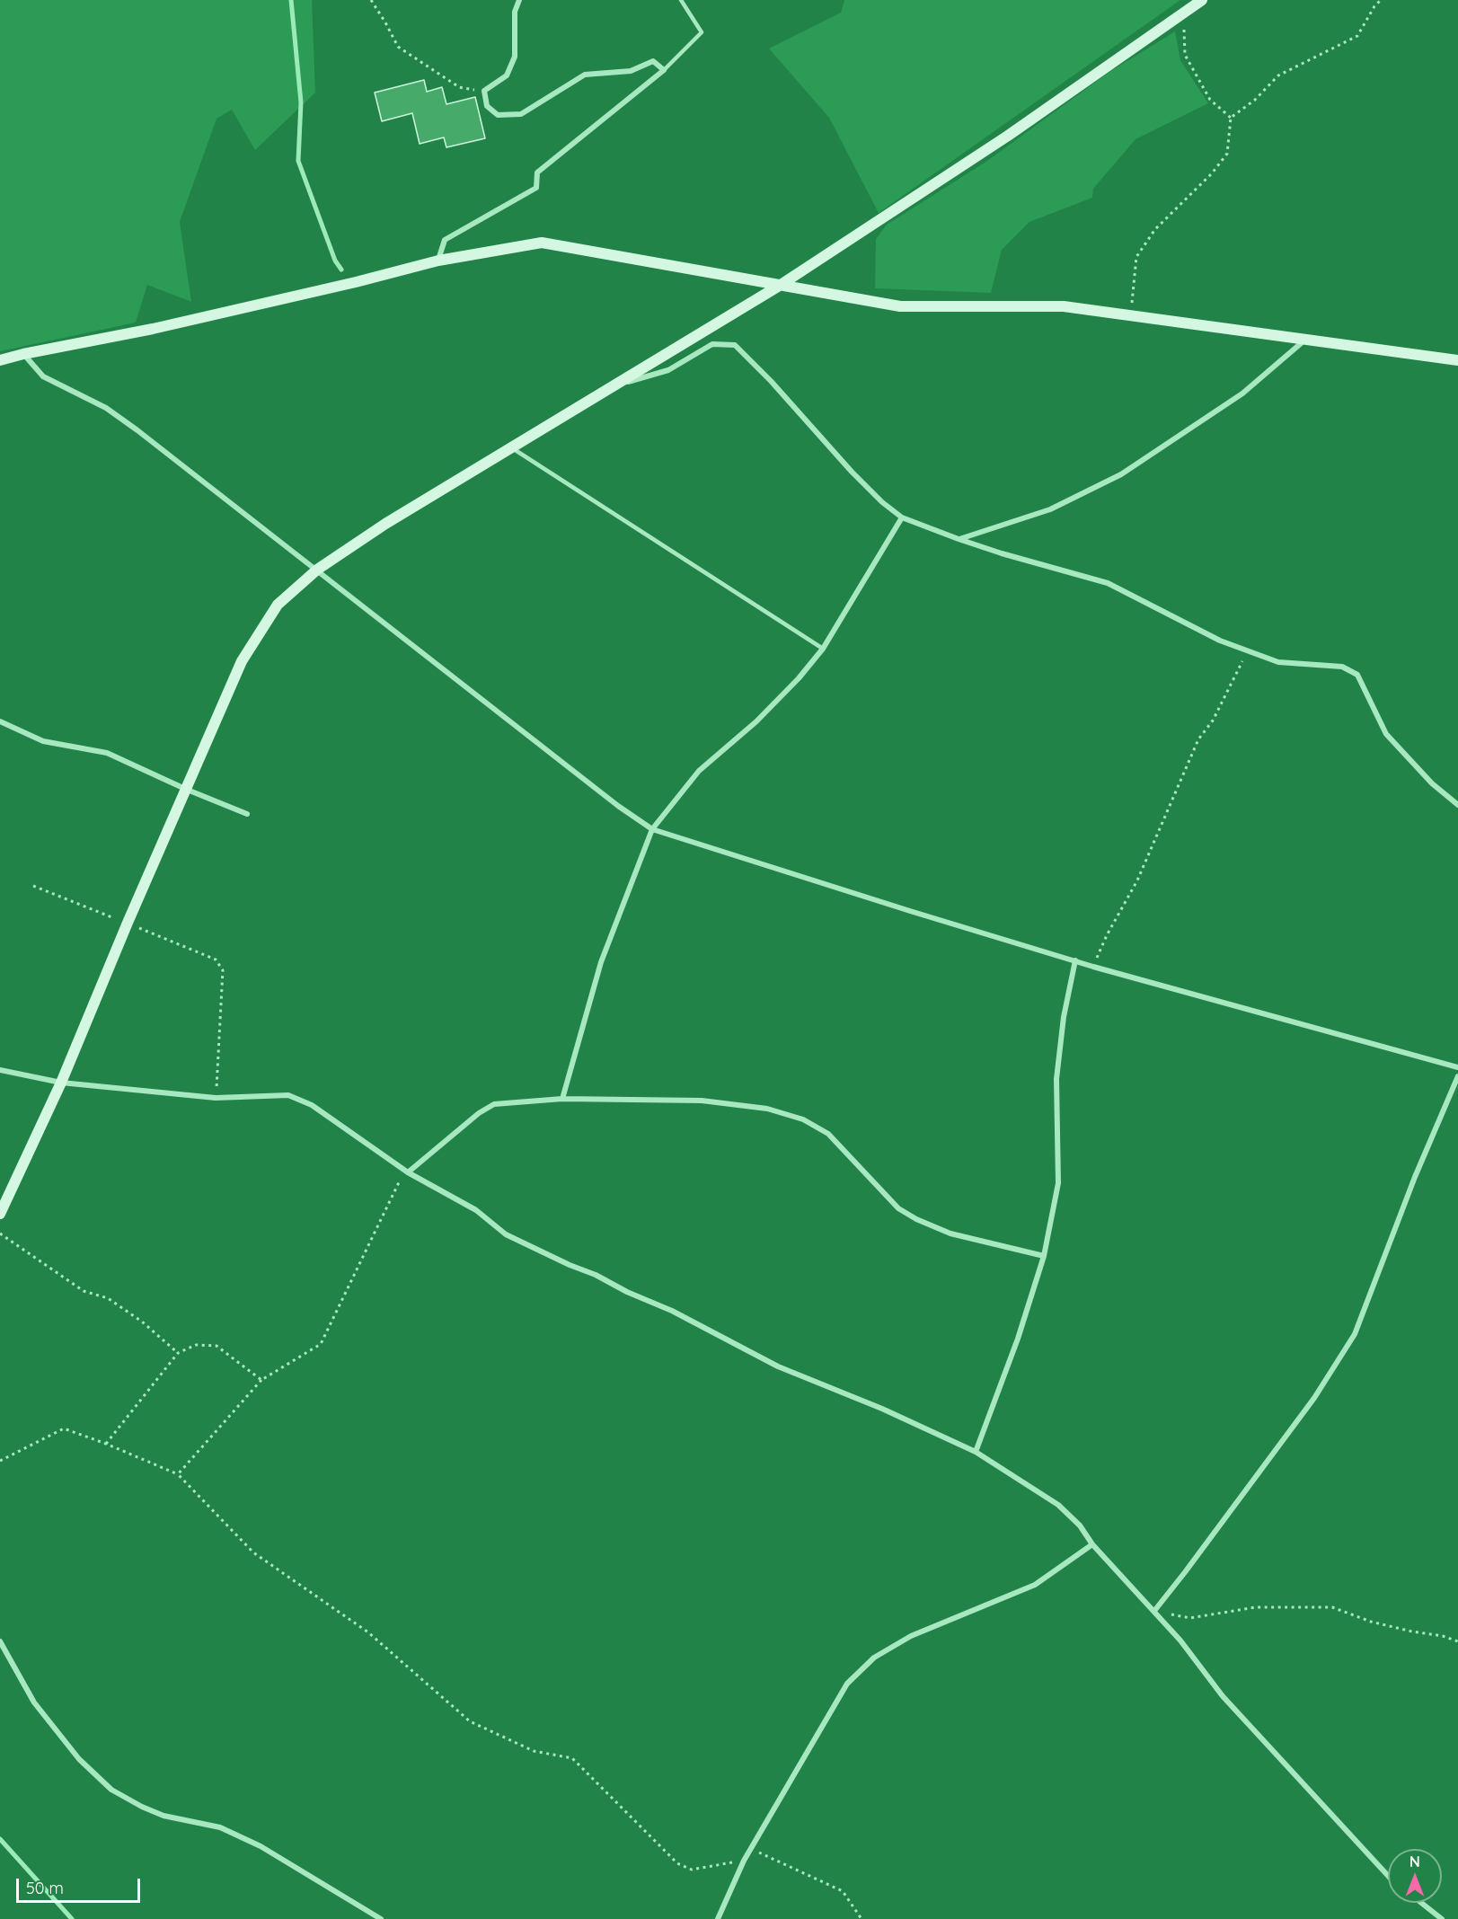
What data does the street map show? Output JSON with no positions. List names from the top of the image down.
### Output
{
  "scale_bar": "50 m",
  "north": "top"
}
